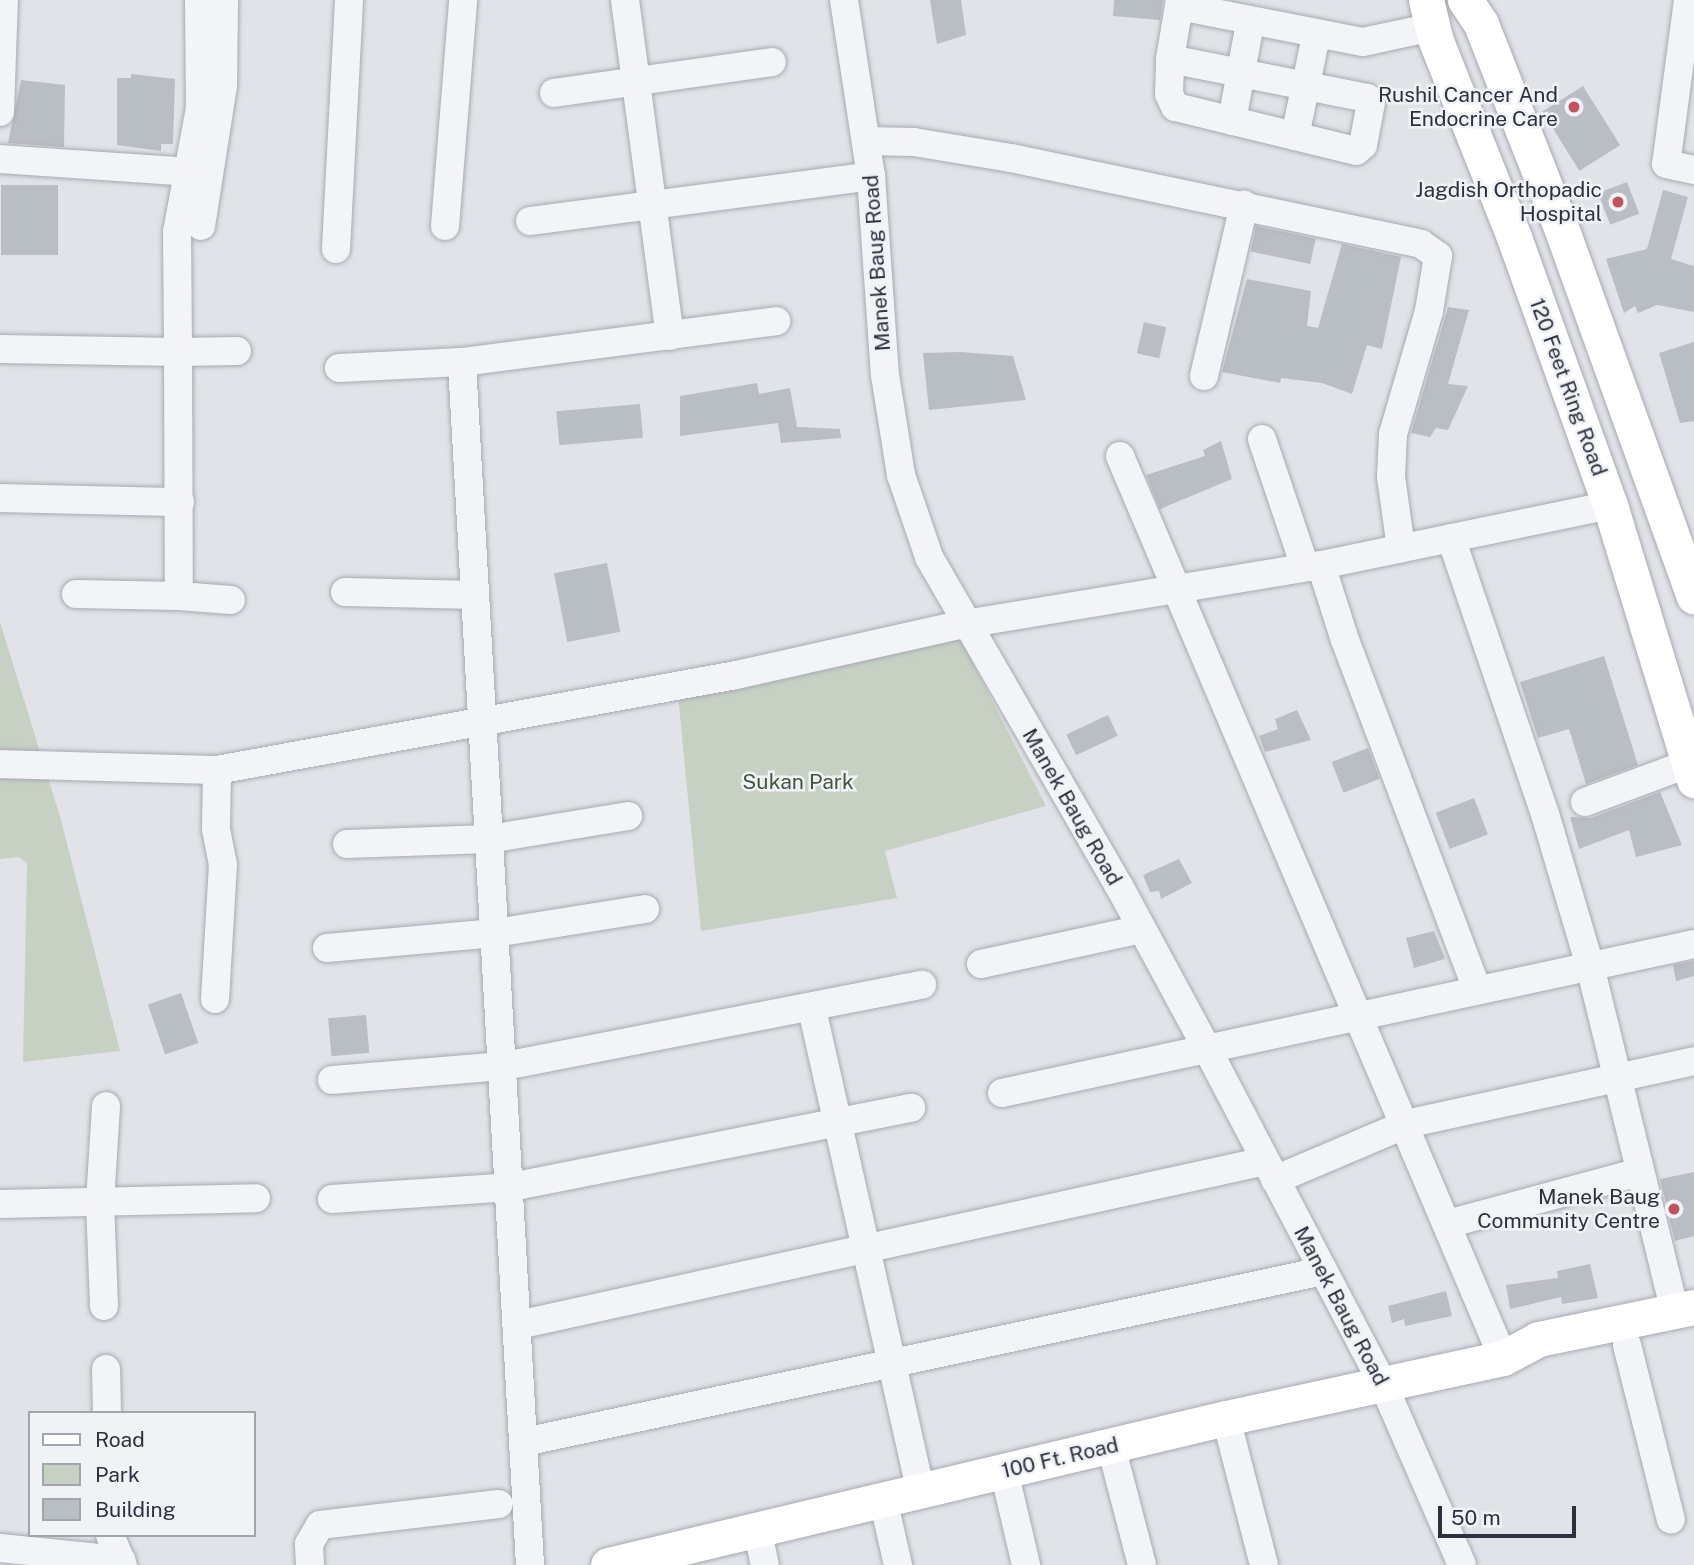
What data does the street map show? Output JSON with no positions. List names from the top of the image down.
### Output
{
  "streets": {
    "main road": ["120 Feet Ring Road", "100 Ft. Road"],
    "street": ["Manek Baug Road"]
  },
  "crossings": [
    ["Manek Baug Road", "100 Ft. Road"]
  ],
  "parks": ["Sukan Park"],
  "places": ["Rushil Cancer And Endocrine Care", "Jagdish Orthopadic Hospital", "Manek Baug Community Centre"],
  "legend": ["Road", "Park", "Building"],
  "scale_bar": "50 m"
}
